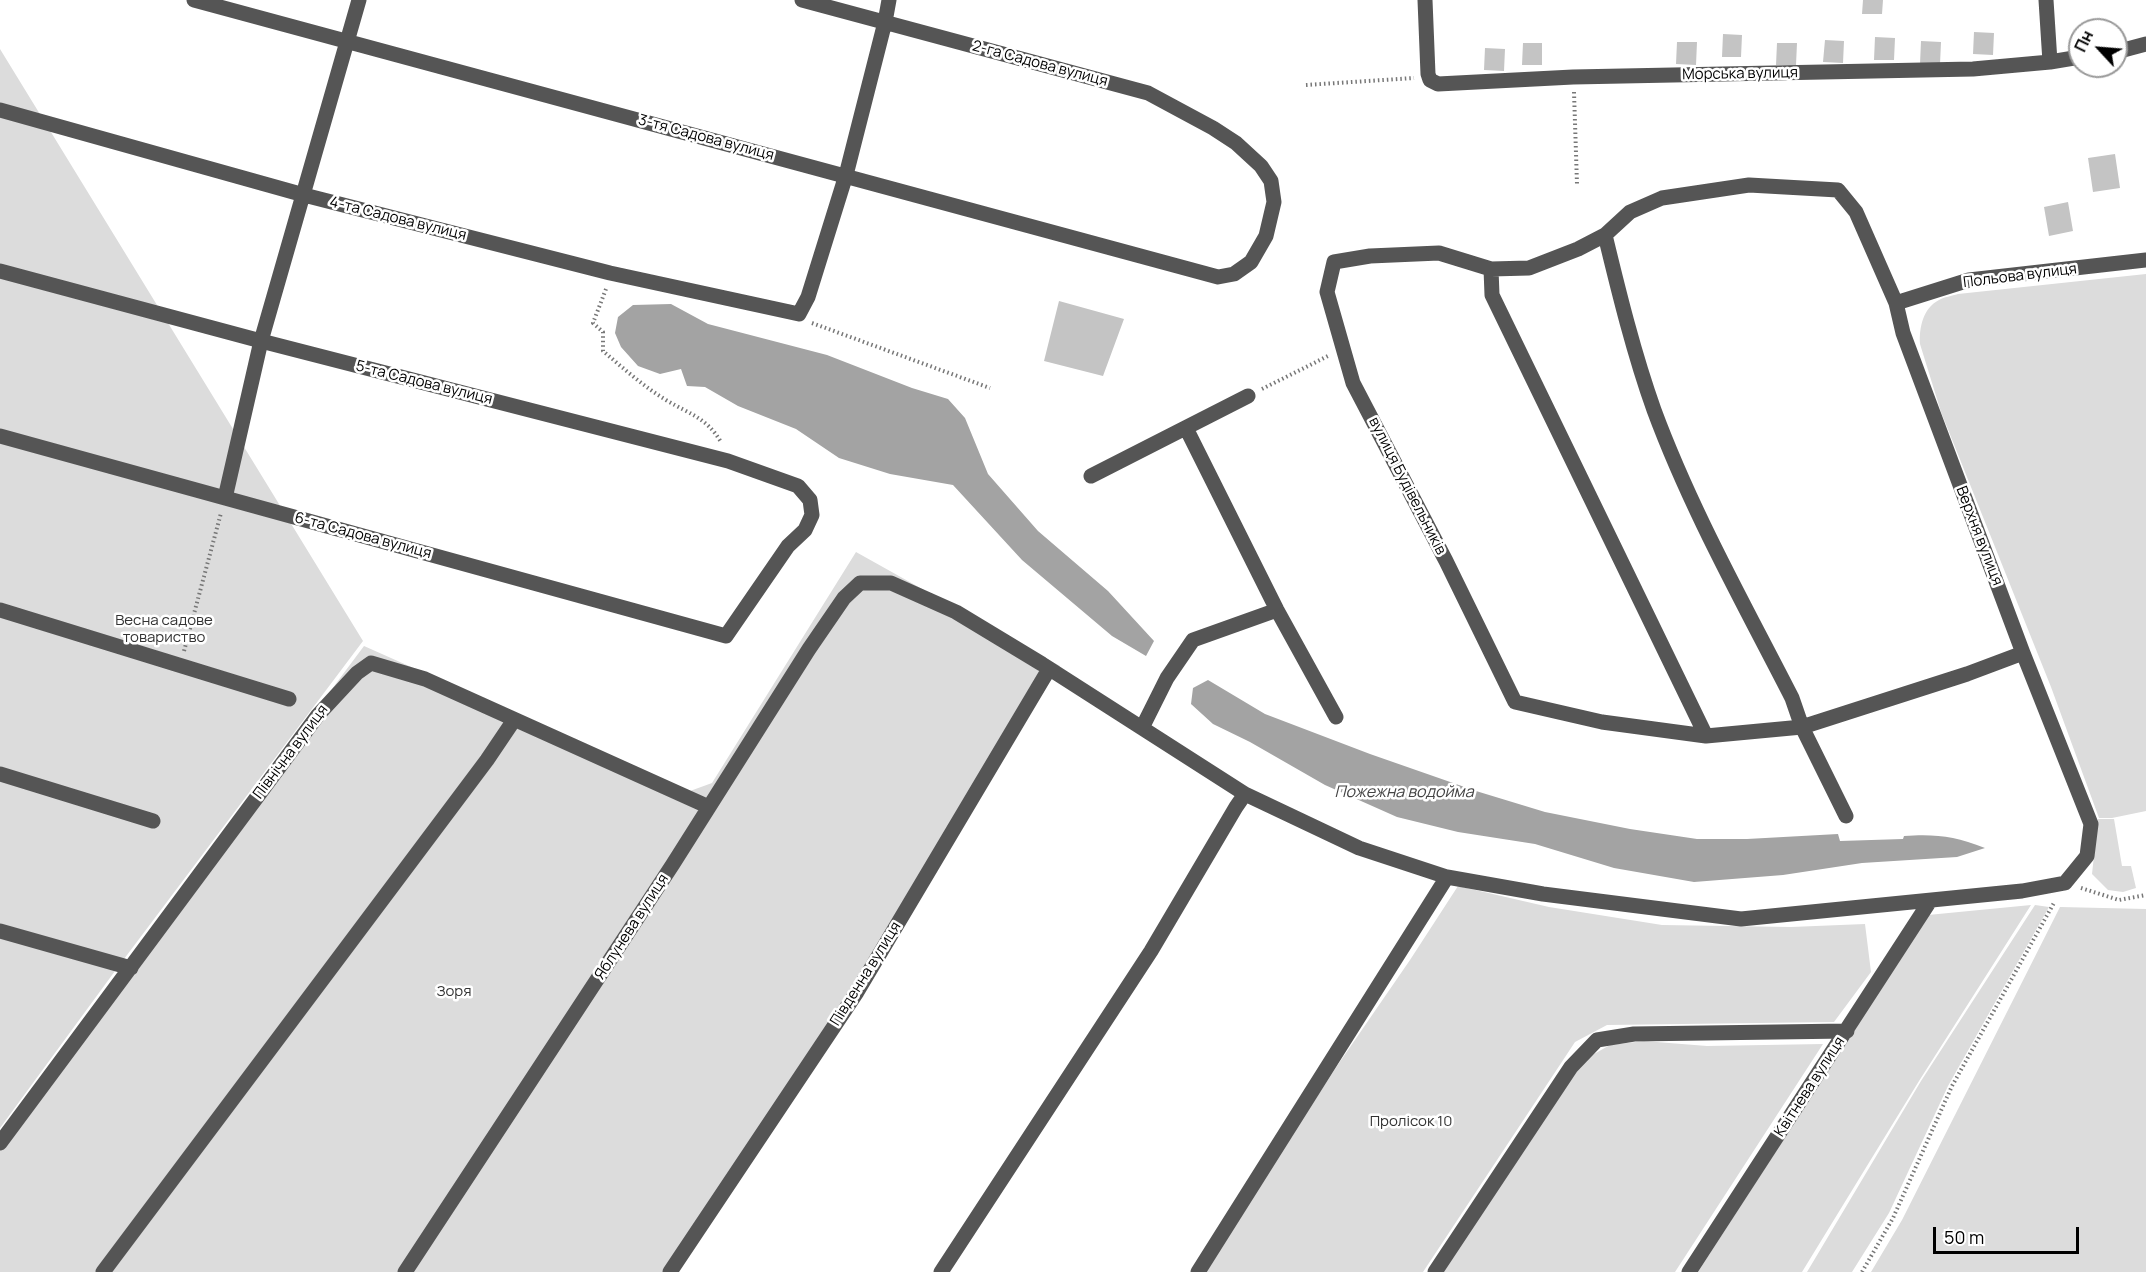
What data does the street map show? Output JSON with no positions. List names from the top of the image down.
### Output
{
  "streets": {
    "street": [
      "2-га Садова вулиця",
      "Морська вулиця",
      "3-тя Садова вулиця",
      "4-та Садова вулиця",
      "Польова вулиця",
      "5-та Садова вулиця",
      "вулиця Будівельників",
      "6-та Садова вулиця",
      "Верхня вулиця",
      "Північна вулиця",
      "Яблунева вулиця",
      "Південна вулиця",
      "Квітнева вулиця"
    ]
  },
  "crossings": [
    ["2-га Садова вулиця", "3-тя Садова вулиця"],
    ["Польова вулиця", "Верхня вулиця"],
    ["5-та Садова вулиця", "6-та Садова вулиця"],
    ["Північна вулиця", "Яблунева вулиця"],
    ["Яблунева вулиця", "Південна вулиця"]
  ],
  "water": ["Пожежна водойма"],
  "parks": ["Весна садове товариство", "Зоря", "Пролісок 10"],
  "scale_bar": "50 m",
  "north": "top left"
}
